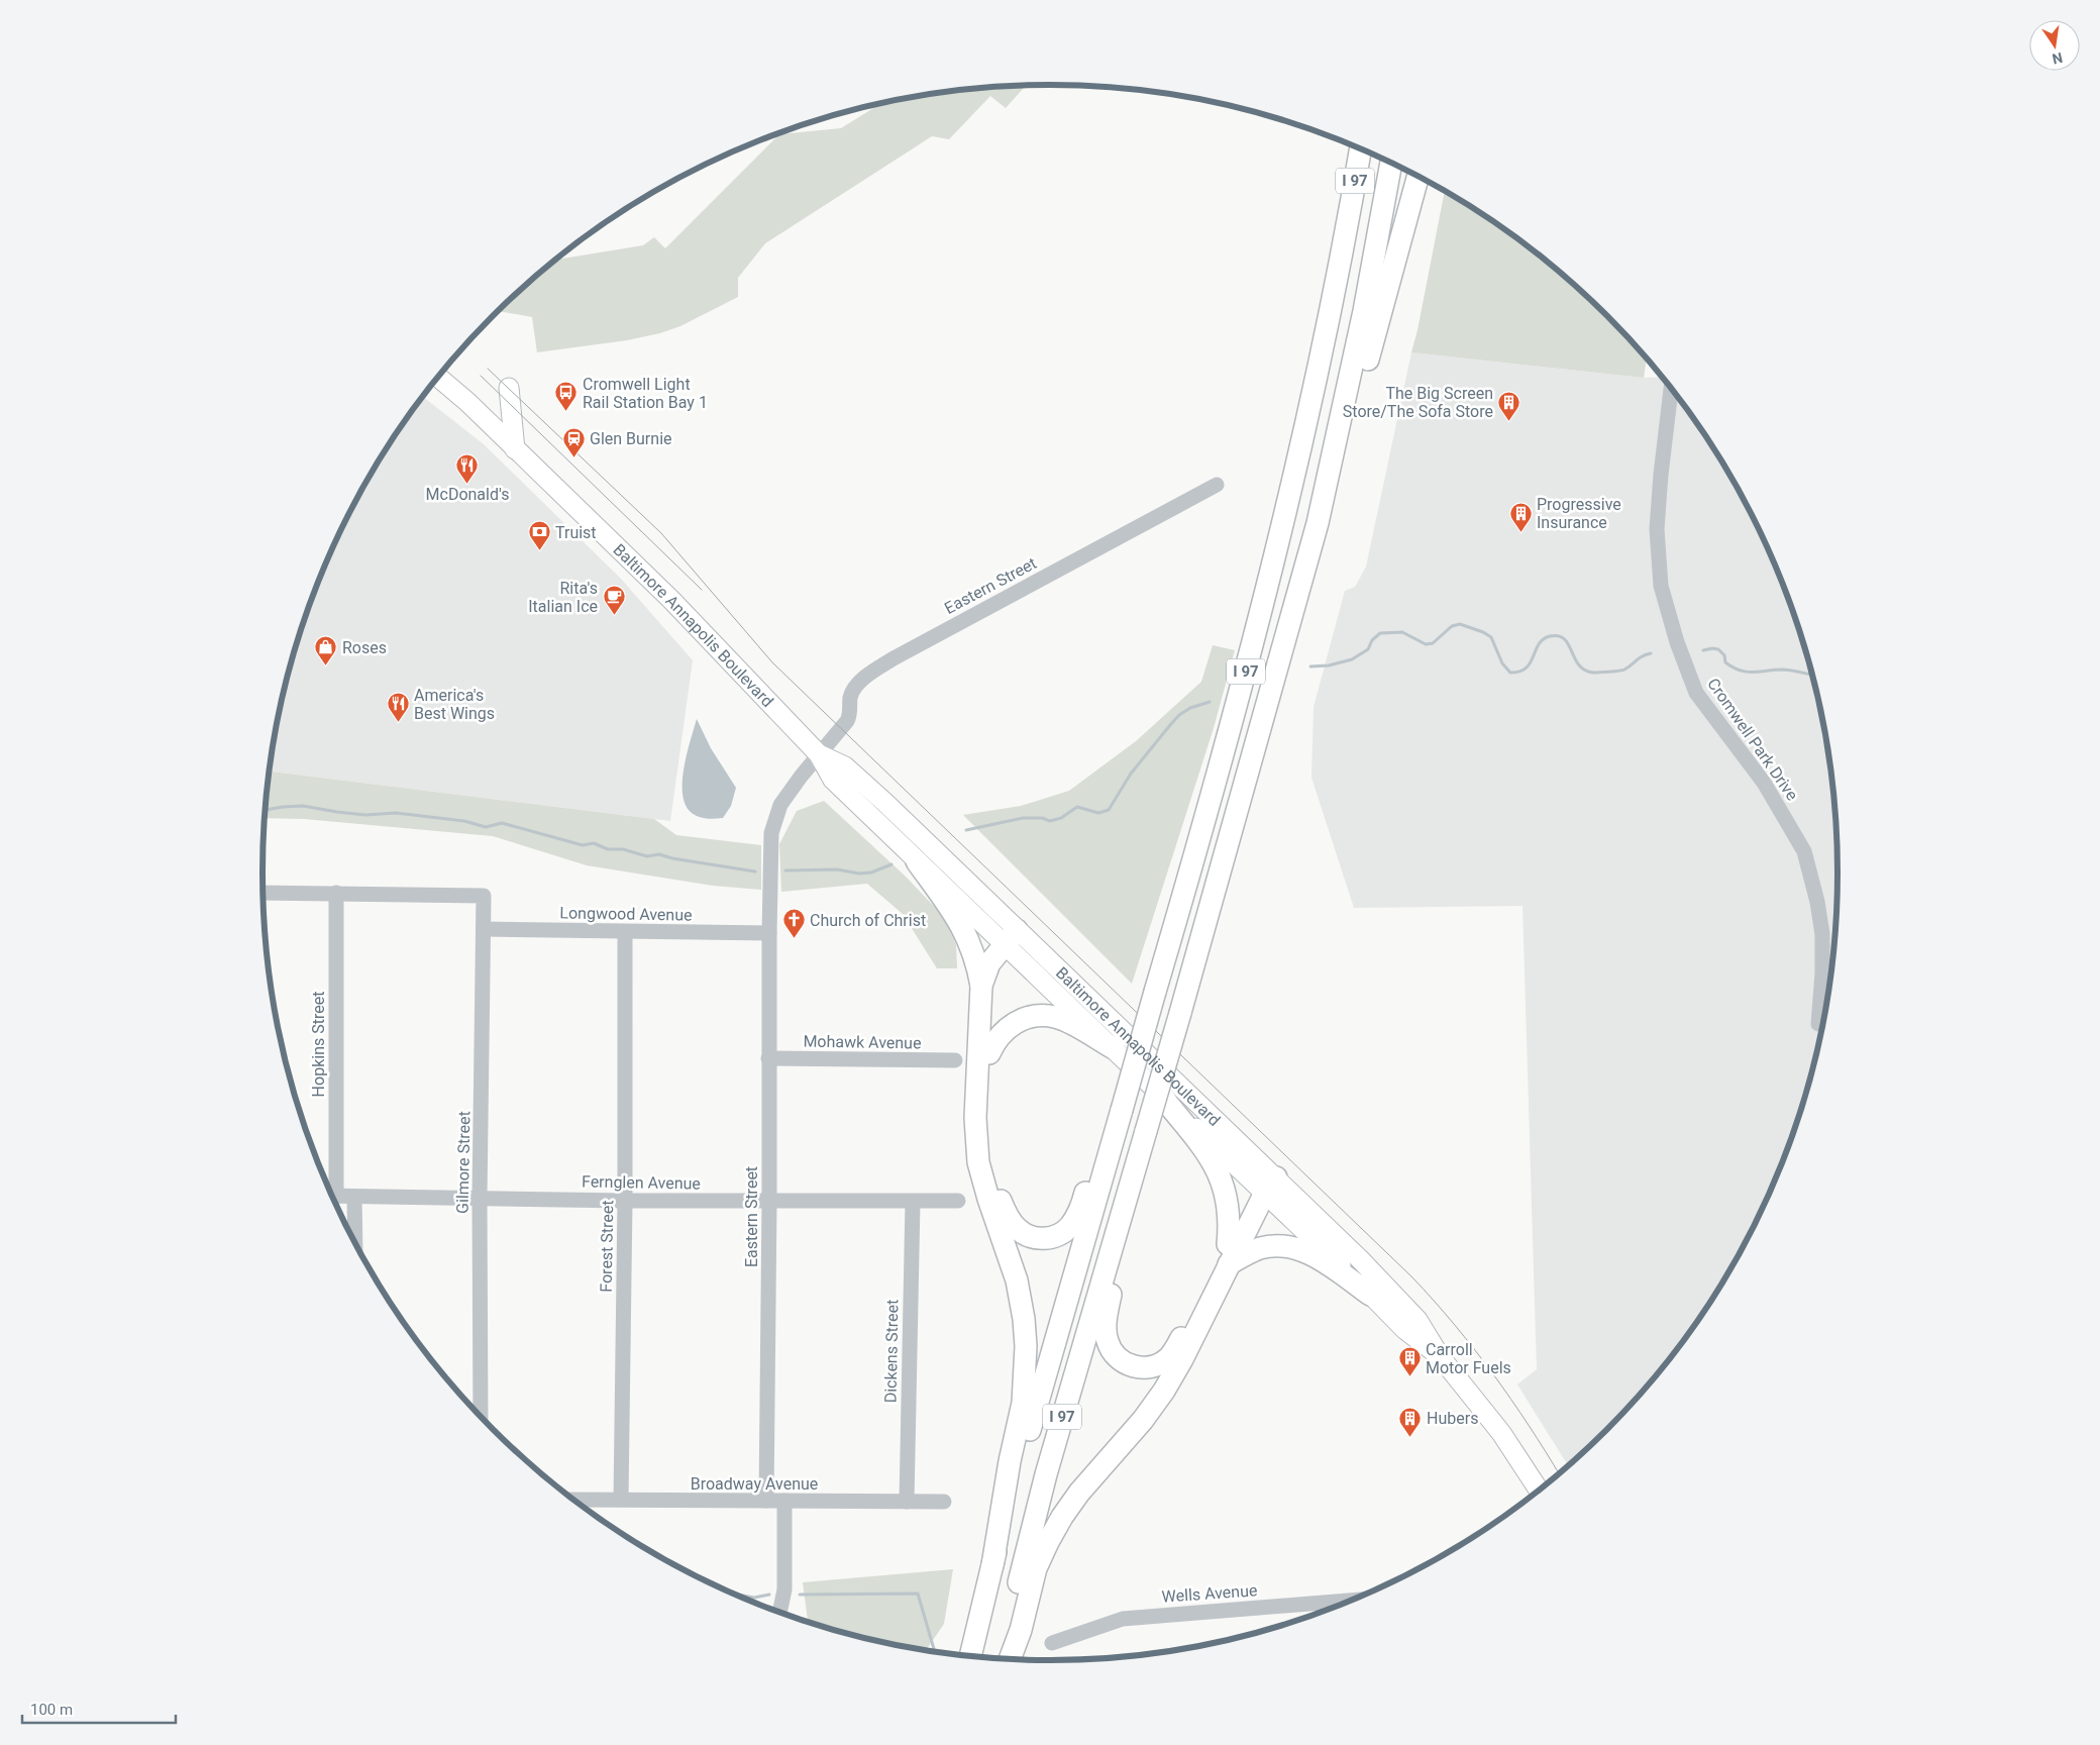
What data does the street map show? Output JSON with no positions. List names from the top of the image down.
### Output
{
  "streets": {
    "highway": ["I 97"],
    "main road": ["Baltimore Annapolis Boulevard"],
    "street": [
      "Eastern Street",
      "Cromwell Park Drive",
      "Longwood Avenue",
      "Mohawk Avenue",
      "Hopkins Street",
      "Gilmore Street",
      "Fernglen Avenue",
      "Forest Street",
      "Dickens Street",
      "Broadway Avenue",
      "Wells Avenue"
    ]
  },
  "crossings": [
    ["Eastern Street", "Baltimore Annapolis Boulevard"],
    ["Eastern Street", "Longwood Avenue"],
    ["Eastern Street", "Mohawk Avenue"],
    ["Eastern Street", "Fernglen Avenue"],
    ["Eastern Street", "Broadway Avenue"],
    ["Longwood Avenue", "Gilmore Street"],
    ["Longwood Avenue", "Forest Street"],
    ["Hopkins Street", "Gilmore Street"],
    ["Gilmore Street", "Fernglen Avenue"],
    ["Fernglen Avenue", "Forest Street"],
    ["Fernglen Avenue", "Dickens Street"],
    ["Forest Street", "Broadway Avenue"],
    ["Dickens Street", "Broadway Avenue"]
  ],
  "places": {
    "bus stop": ["Cromwell Light Rail Station Bay 1"],
    "building": [
      "The Big Screen Store/The Sofa Store",
      "Progressive Insurance",
      "Carroll Motor Fuels",
      "Hubers"
    ],
    "station": ["Glen Burnie"],
    "restaurant": ["McDonald's", "America's Best Wings"],
    "bank": ["Truist"],
    "cafe": ["Rita's Italian Ice"],
    "shop": ["Roses"],
    "church": ["Church of Christ"]
  },
  "scale_bar": "100 m",
  "north": "bottom"
}
